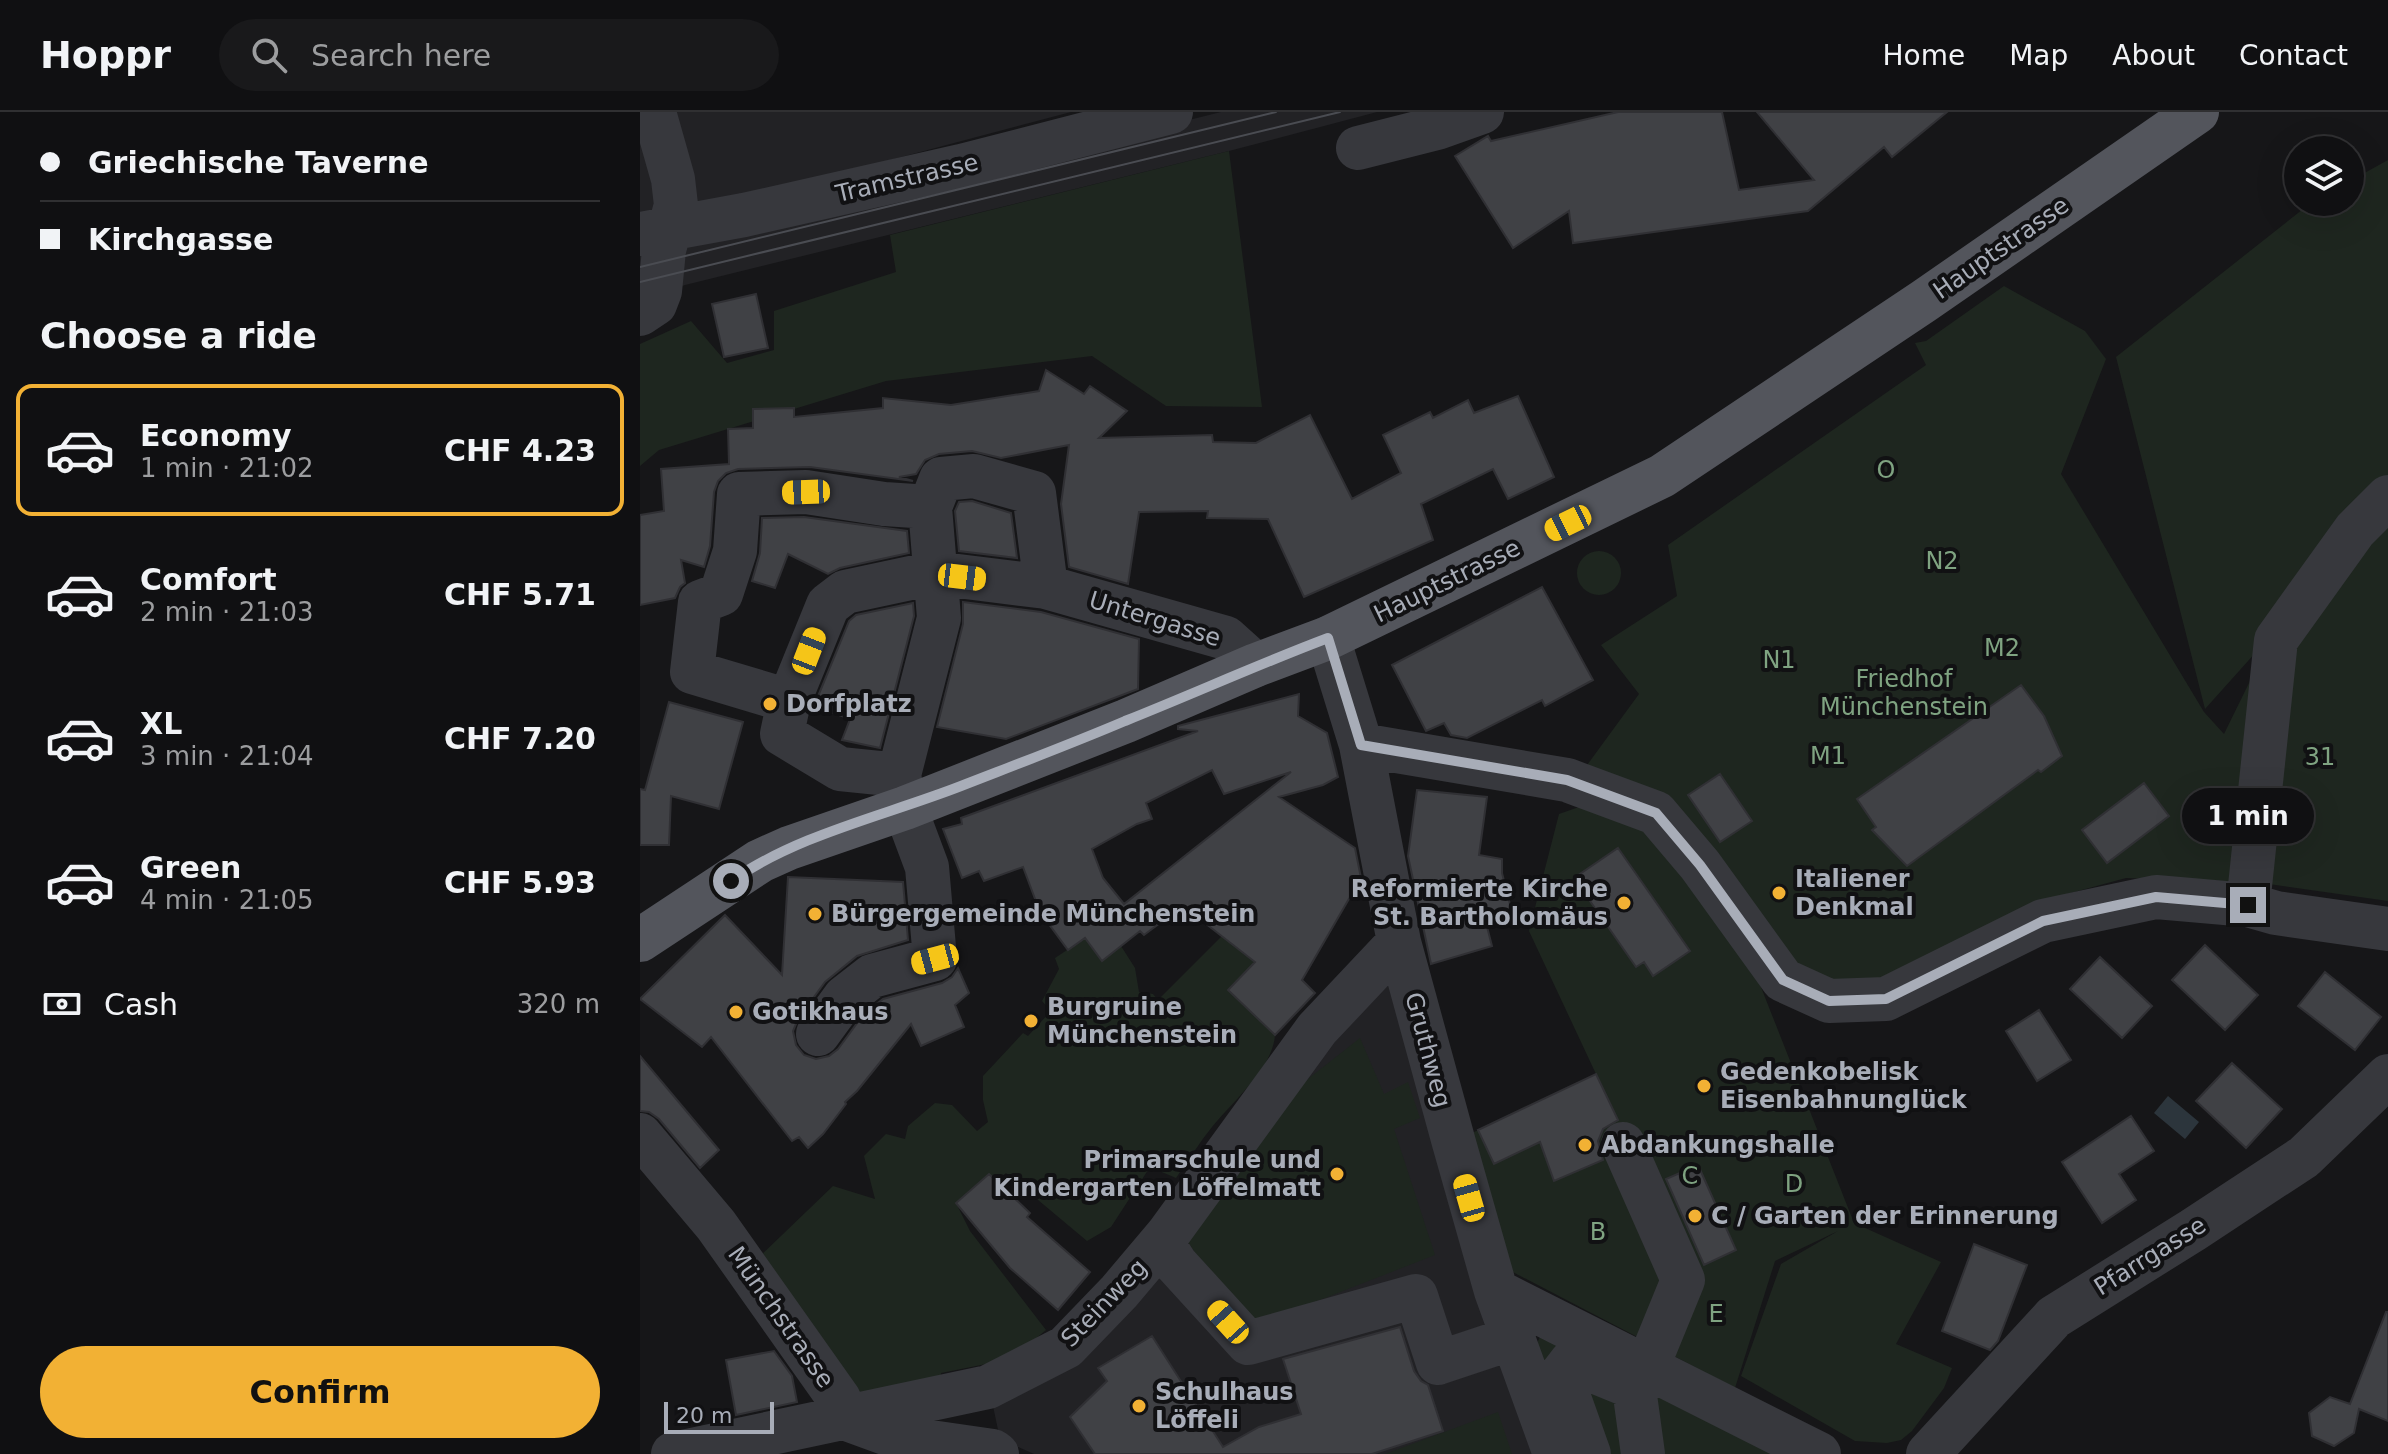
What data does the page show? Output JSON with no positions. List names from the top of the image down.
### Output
{
  "streets": {
    "main road": ["Hauptstrasse"],
    "street": [
      "Tramstrasse",
      "Untergasse",
      "Gruthweg",
      "Pfarrgasse",
      "Steinweg",
      "Münchstrasse"
    ]
  },
  "crossings": [
    ["Hauptstrasse", "Untergasse"],
    ["Hauptstrasse", "Gruthweg"],
    ["Gruthweg", "Steinweg"],
    ["Steinweg", "Münchstrasse"]
  ],
  "parks": [
    "O",
    "N2",
    "M2",
    "N1",
    "Friedhof Münchenstein",
    "M1",
    "31",
    "C",
    "D",
    "B",
    "E"
  ],
  "places": [
    "Dorfplatz",
    "Italiener Denkmal",
    "Reformierte Kirche St. Bartholomäus",
    "Bürgergemeinde Münchenstein",
    "Gotikhaus",
    "Burgruine Münchenstein",
    "Gedenkobelisk Eisenbahnunglück",
    "Abdankungshalle",
    "Primarschule und Kindergarten Löffelmatt",
    "C / Garten der Erinnerung",
    "Schulhaus Löffeli"
  ],
  "scale_bar": "20 m",
  "page": {
    "header": "Hoppr",
    "search": "Search here",
    "nav": [
      "Home",
      "Map",
      "About",
      "Contact"
    ],
    "banner": ["Griechische Taverne", "Kirchgasse"],
    "heading": "Choose a ride",
    "list": [
      {
        "name": "Economy",
        "note": "1 min · 21:02",
        "value": "CHF 4.23"
      },
      {
        "name": "Comfort",
        "note": "2 min · 21:03",
        "value": "CHF 5.71"
      },
      {
        "name": "XL",
        "note": "3 min · 21:04",
        "value": "CHF 7.20"
      },
      {
        "name": "Green",
        "note": "4 min · 21:05",
        "value": "CHF 5.93"
      }
    ],
    "bubble": "1 min",
    "pay": ["Cash", "320 m"],
    "buttons": "Confirm",
    "scale": "20 m"
  }
}
